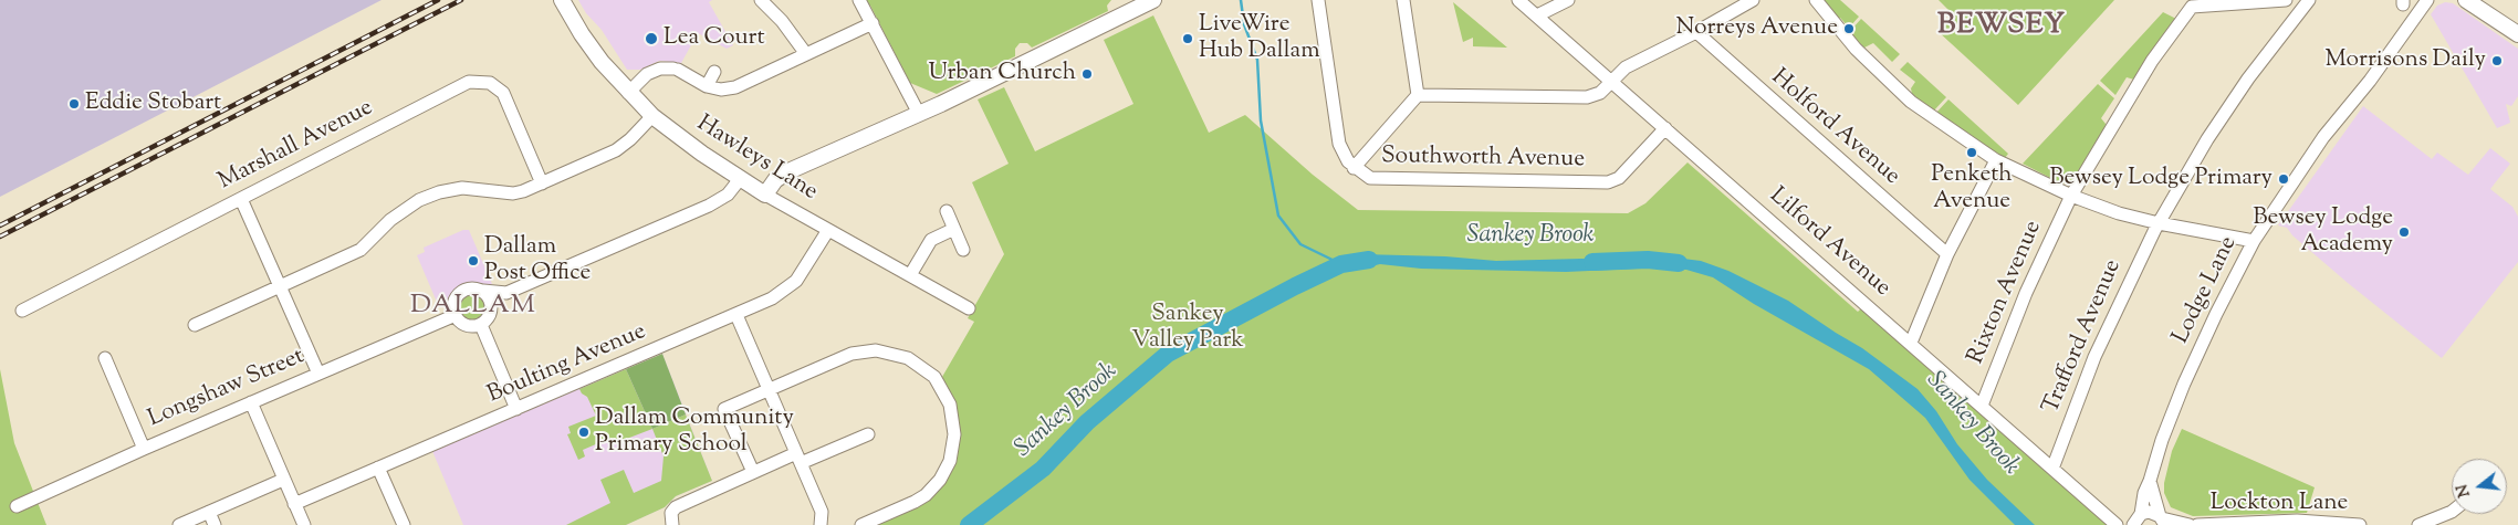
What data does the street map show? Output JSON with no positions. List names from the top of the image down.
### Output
{
  "streets": {
    "street": [
      "Holford Avenue",
      "Marshall Avenue",
      "Hawleys Lane",
      "Southworth Avenue",
      "Lilford Avenue",
      "Lodge Lane",
      "Rixton Avenue",
      "Trafford Avenue",
      "Boulting Avenue",
      "Longshaw Street",
      "Lockton Lane"
    ]
  },
  "crossings": [
    ["Hawleys Lane", "Boulting Avenue"],
    ["Southworth Avenue", "Lilford Avenue"],
    ["Lilford Avenue", "Lodge Lane"],
    ["Lilford Avenue", "Rixton Avenue"],
    ["Lilford Avenue", "Trafford Avenue"],
    ["Lilford Avenue", "Lockton Lane"],
    ["Lodge Lane", "Lockton Lane"]
  ],
  "districts": ["BEWSEY", "DALLAM"],
  "water": ["Sankey Brook"],
  "parks": ["Sankey Valley Park"],
  "places": [
    "Norreys Avenue",
    "Lea Court",
    "LiveWire Hub Dallam",
    "Morrisons Daily",
    "Urban Church",
    "Eddie Stobart",
    "Penketh Avenue",
    "Bewsey Lodge Primary",
    "Bewsey Lodge Academy",
    "Dallam Post Office",
    "Dallam Community Primary School"
  ],
  "north": "left"
}
